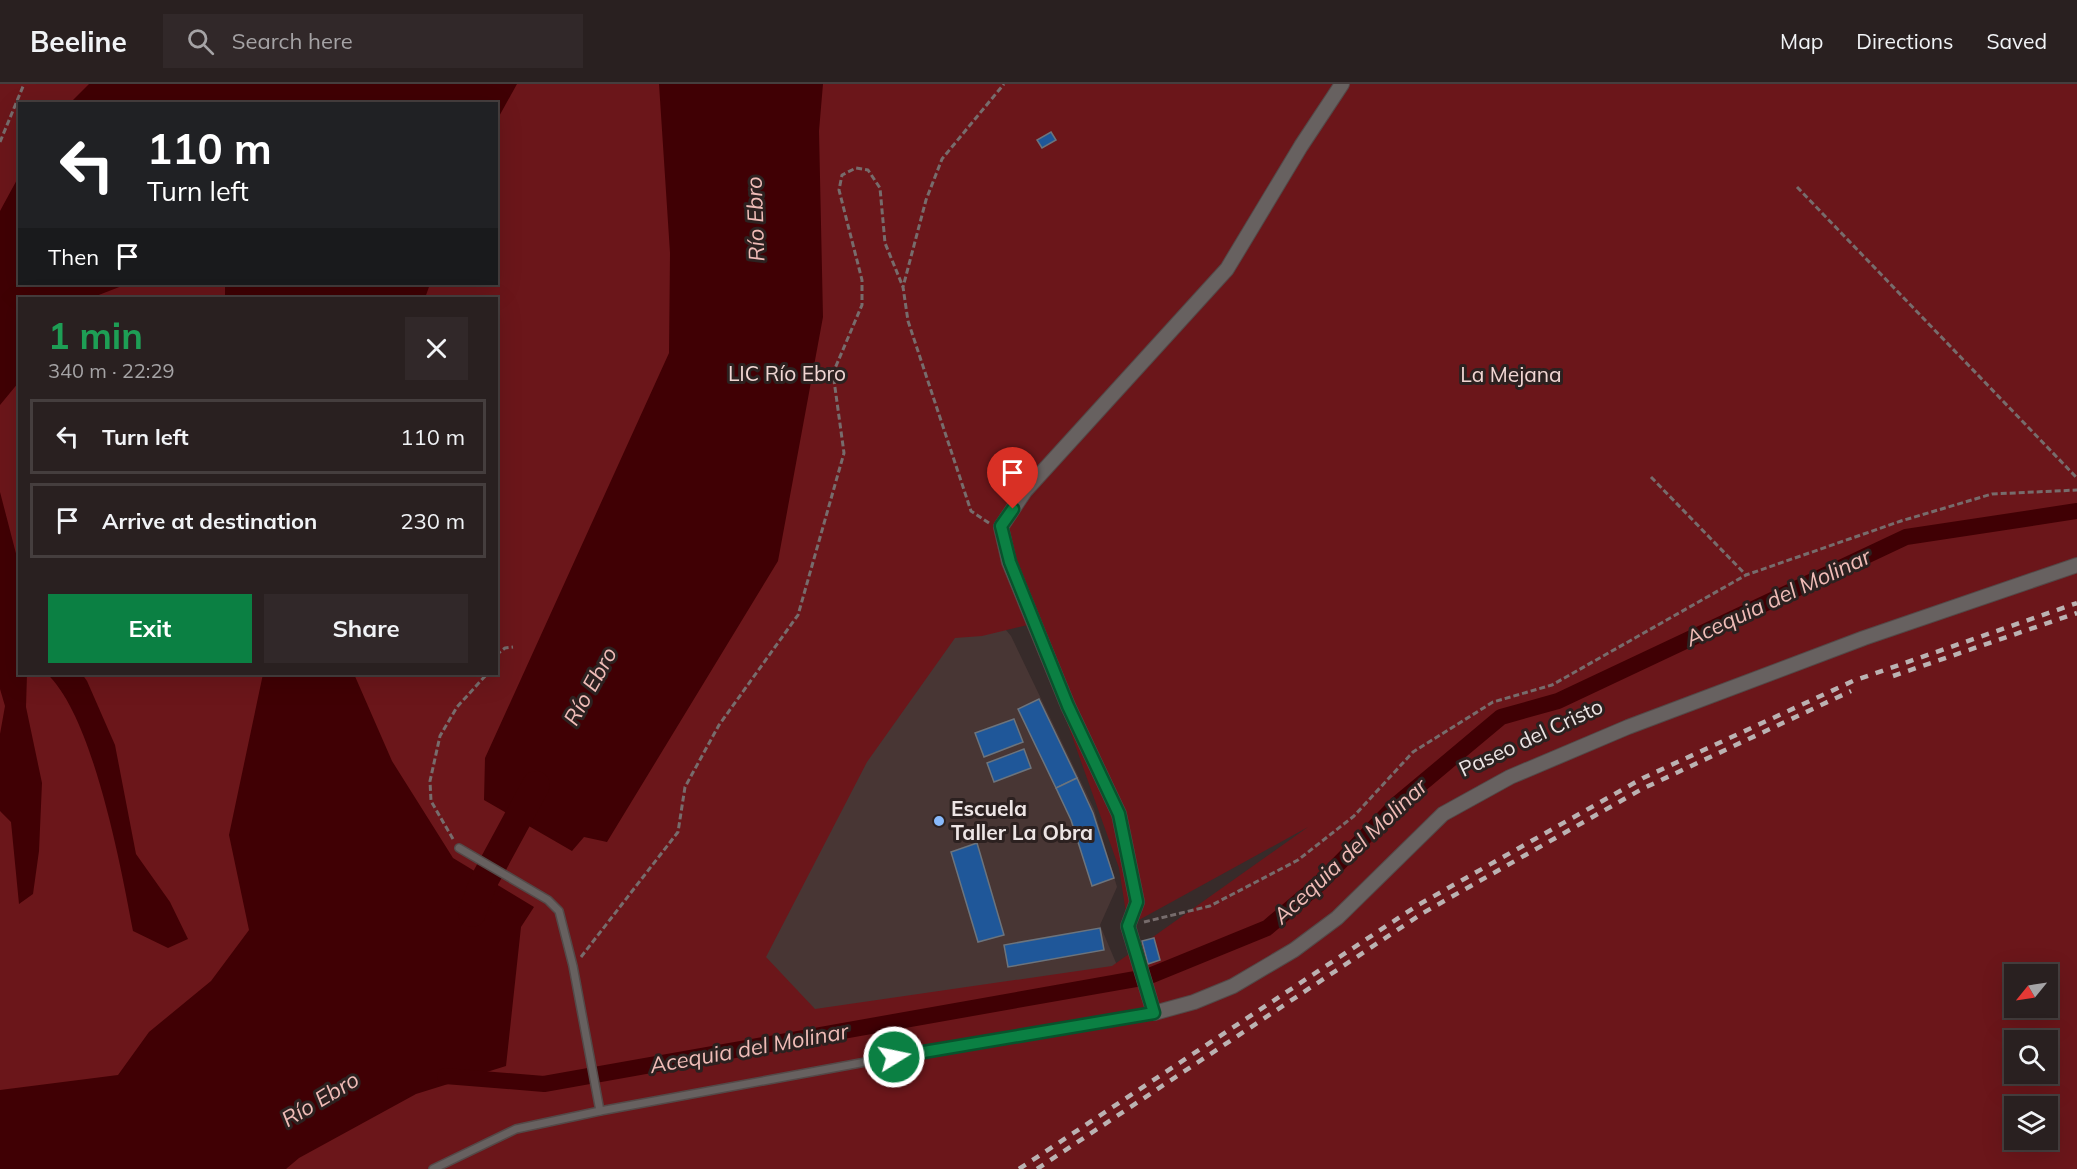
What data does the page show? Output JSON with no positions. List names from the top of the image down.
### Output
{
  "streets": {
    "street": ["Paseo del Cristo"]
  },
  "water": ["Río Ebro", "Acequia del Molinar"],
  "parks": ["LIC Río Ebro", "La Mejana"],
  "places": ["Escuela Taller La Obra"],
  "north": "bottom left",
  "page": {
    "header": "Beeline",
    "search": "Search here",
    "nav": ["Map", "Directions", "Saved"],
    "turn": ["110 m", "Turn left"],
    "then": "Then",
    "heading": ["1 min", "340 m · 22:29"],
    "list": [
      {
        "name": "Turn left",
        "value": "110 m"
      },
      {
        "name": "Arrive at destination",
        "value": "230 m"
      }
    ],
    "buttons": ["Exit", "Share"]
  }
}
